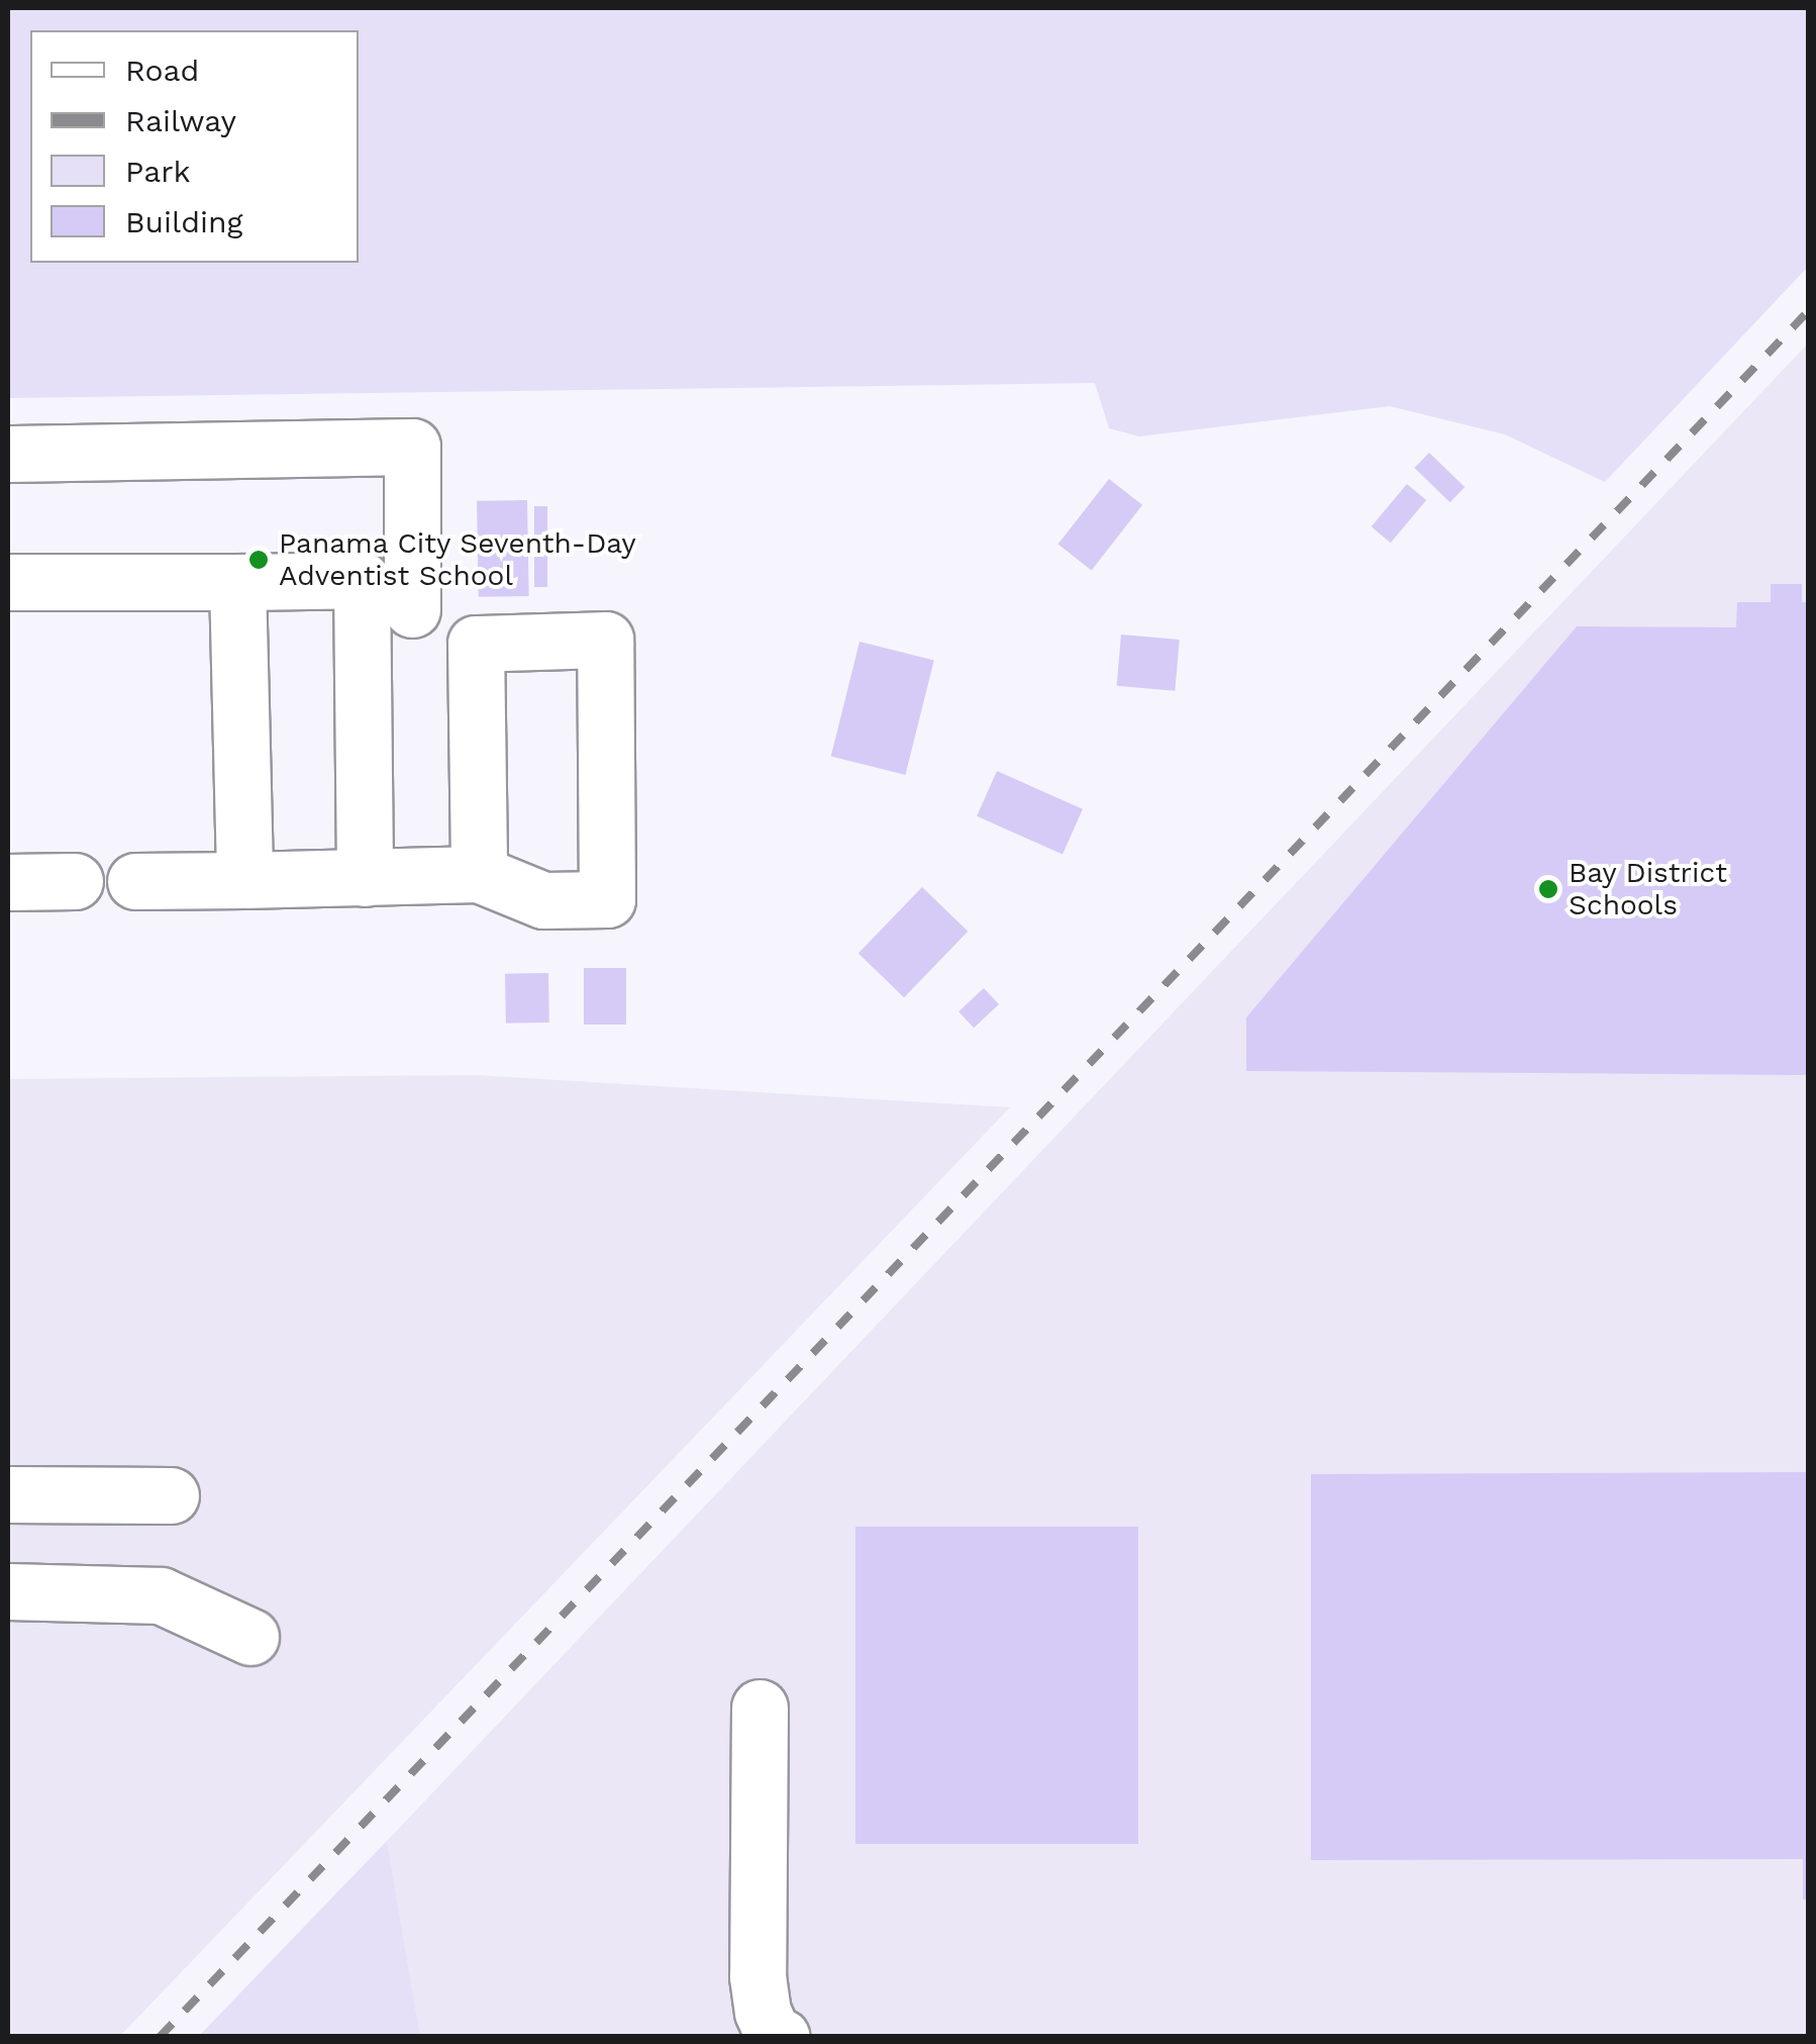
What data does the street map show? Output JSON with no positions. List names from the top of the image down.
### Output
{
  "places": ["Panama City Seventh-Day Adventist School", "Bay District Schools"],
  "legend": [
    "Road",
    "Railway",
    "Park",
    "Building"
  ]
}
